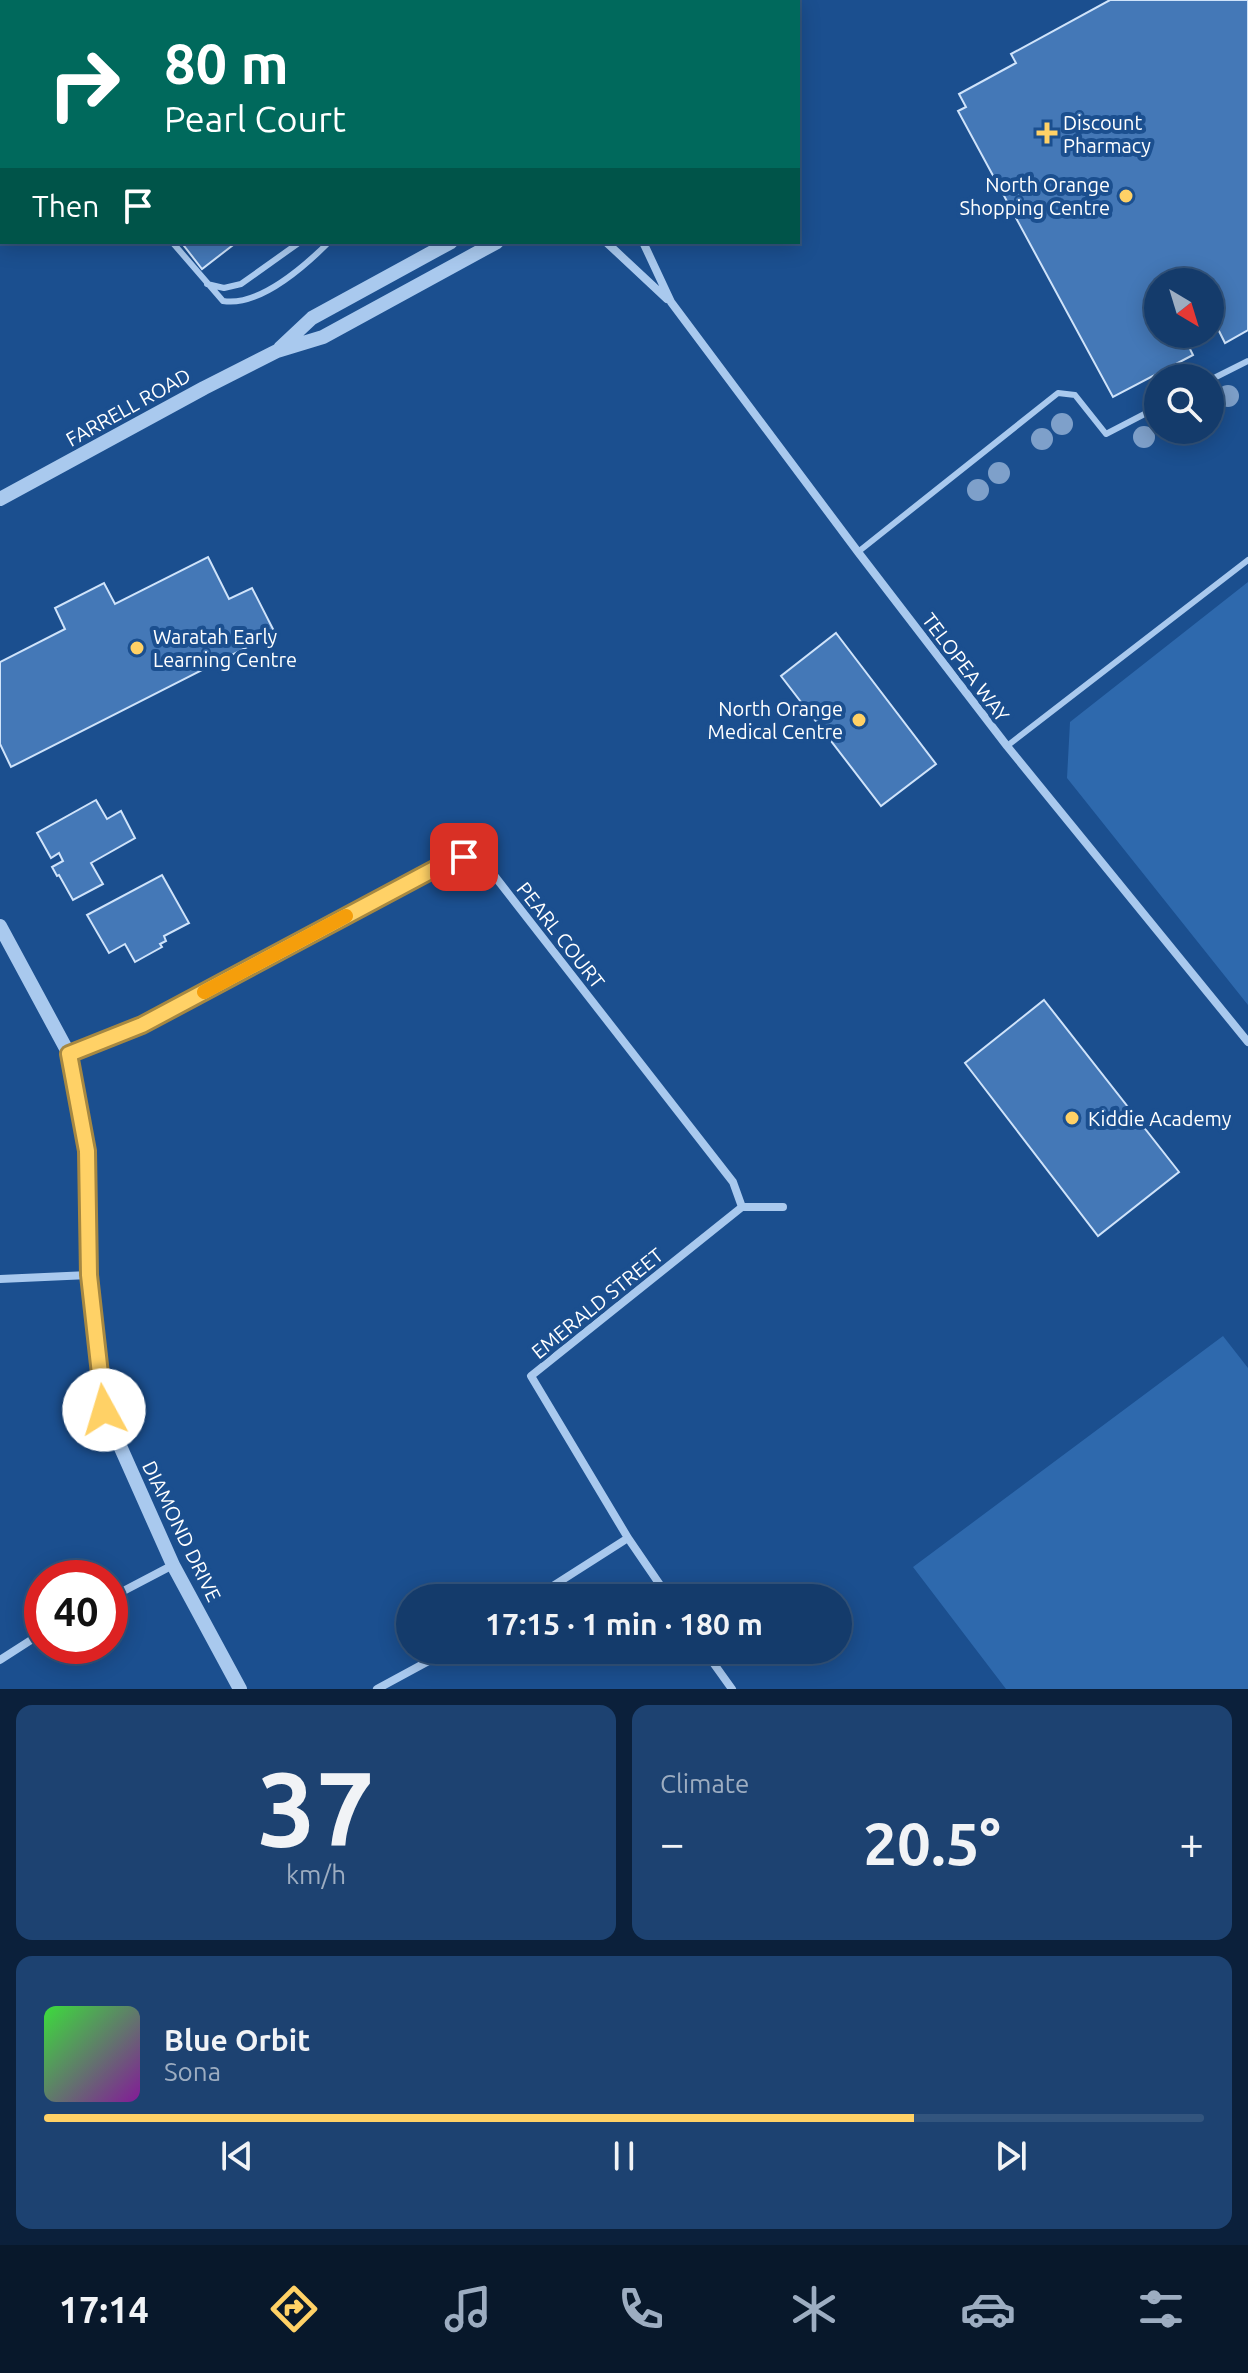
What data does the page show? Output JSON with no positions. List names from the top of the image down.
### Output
{
  "streets": {
    "street": [
      "FARRELL ROAD",
      "TELOPEA WAY",
      "PEARL COURT",
      "EMERALD STREET",
      "DIAMOND DRIVE"
    ]
  },
  "crossings": [
    ["PEARL COURT", "EMERALD STREET"],
    ["PEARL COURT", "DIAMOND DRIVE"]
  ],
  "places": {
    "health": ["Discount Pharmacy"],
    "other": [
      "North Orange Shopping Centre",
      "Waratah Early Learning Centre",
      "North Orange Medical Centre",
      "Kiddie Academy"
    ]
  },
  "north": "bottom right",
  "page": {
    "turn": ["80 m", "Pearl Court"],
    "then": "Then",
    "limit": "40",
    "trip": "17:15 · 1 min · 180 m",
    "tile": [
      ["37", "km/h"],
      "Climate"
    ],
    "heat": ["−", "20.5°", "+"],
    "song": ["Blue Orbit", "Sona"],
    "tabs": "17:14"
  }
}
